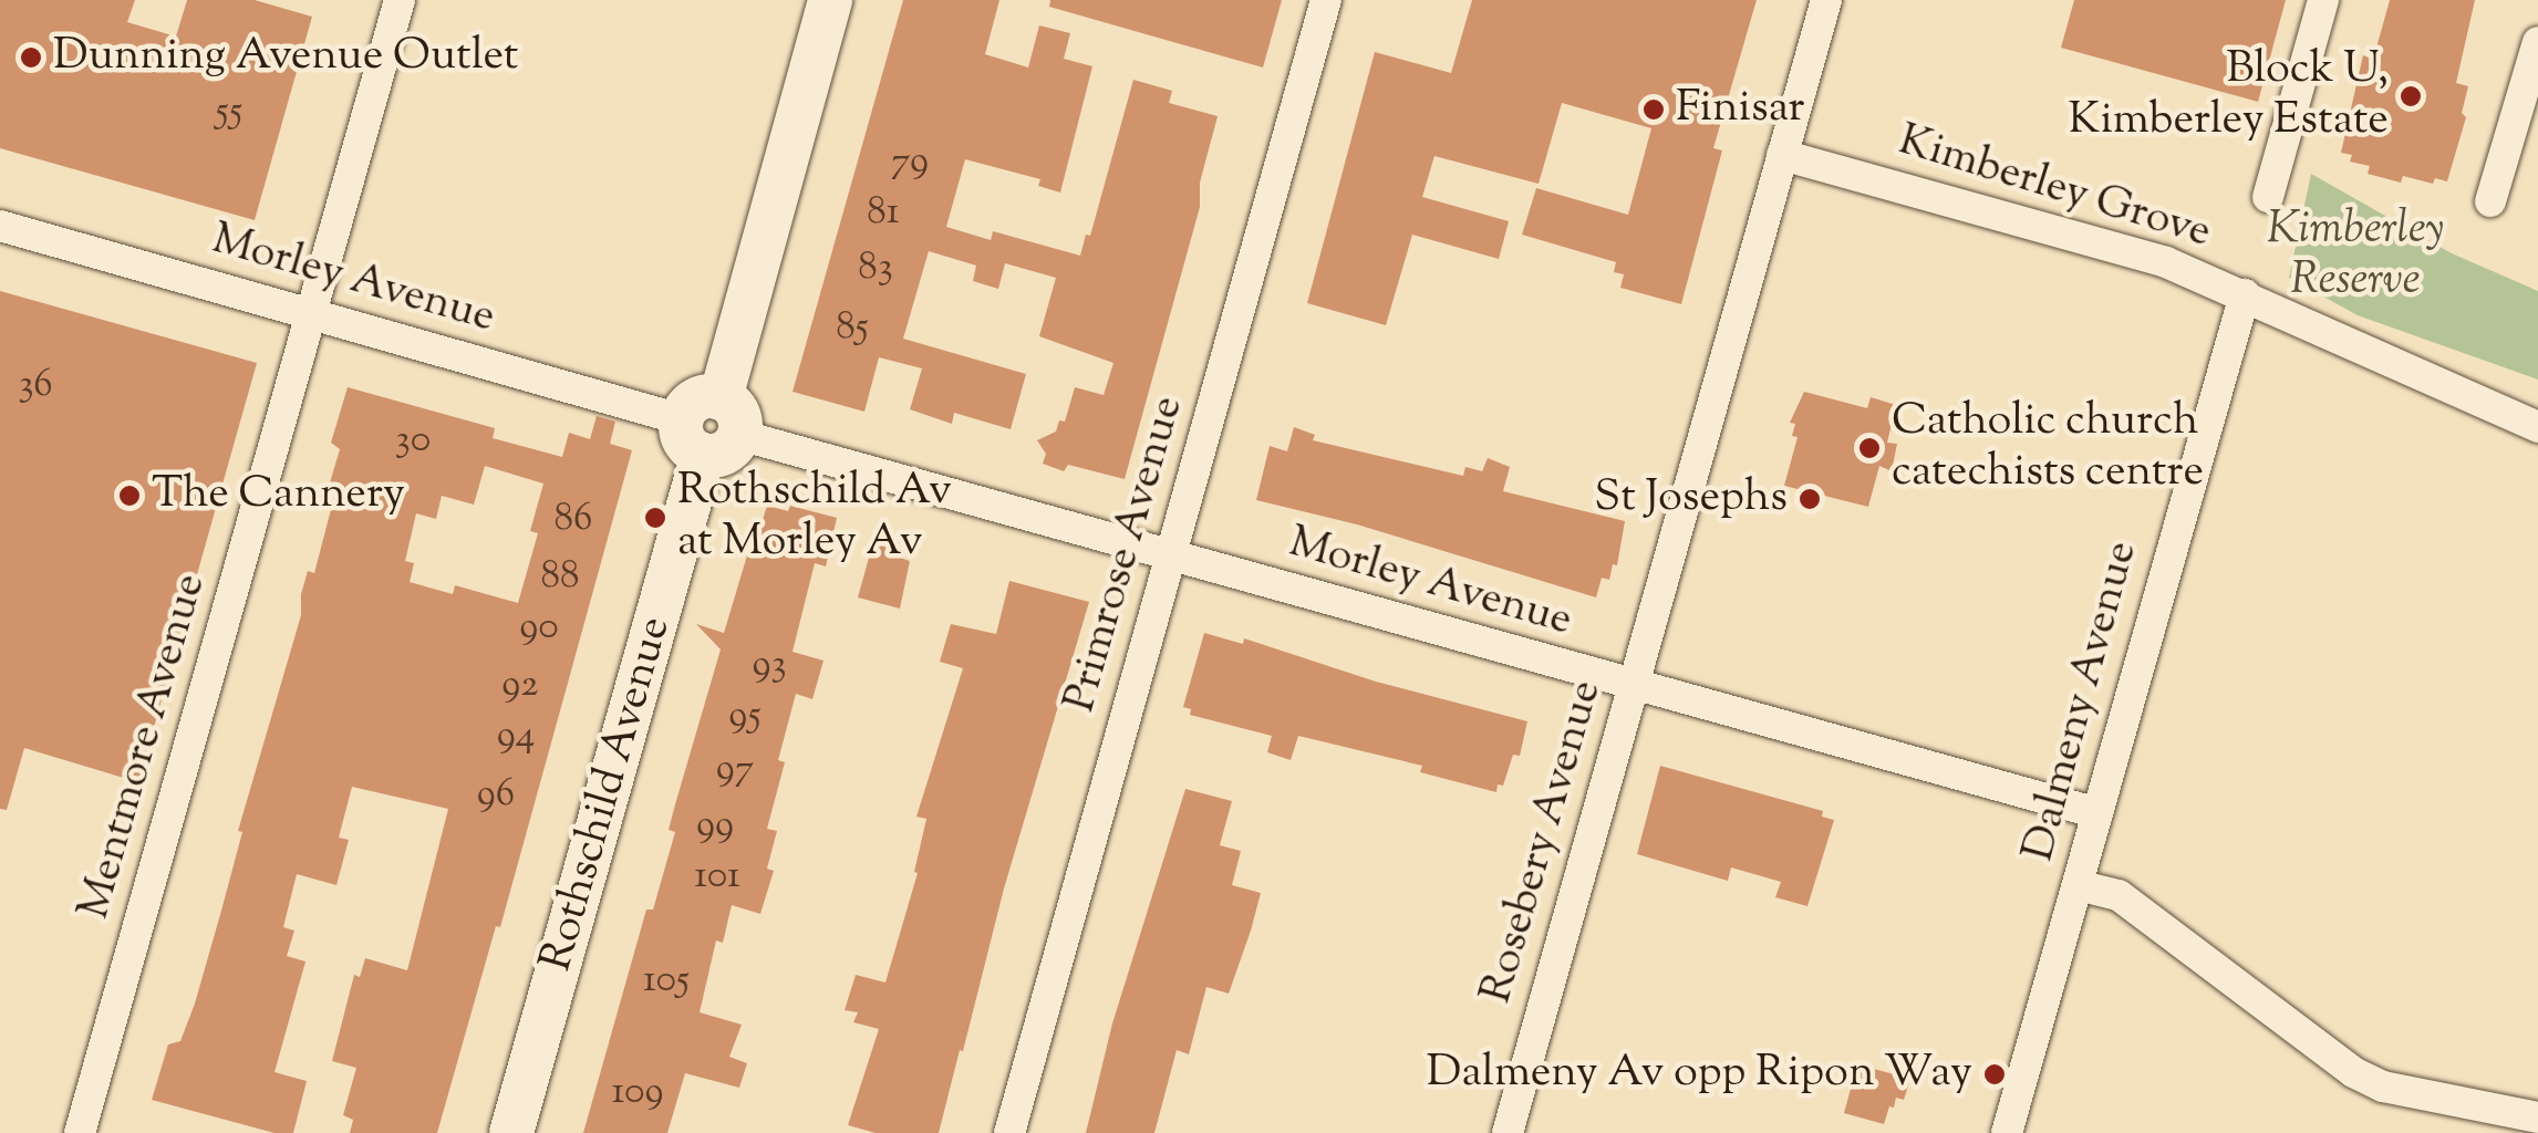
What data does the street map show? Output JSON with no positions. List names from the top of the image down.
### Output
{
  "streets": {
    "street": [
      "Kimberley Grove",
      "Morley Avenue",
      "Primrose Avenue",
      "Dalmeny Avenue",
      "Mentmore Avenue",
      "Rothschild Avenue",
      "Rosebery Avenue"
    ]
  },
  "crossings": [
    ["Kimberley Grove", "Dalmeny Avenue"],
    ["Kimberley Grove", "Rosebery Avenue"],
    ["Morley Avenue", "Primrose Avenue"],
    ["Morley Avenue", "Dalmeny Avenue"],
    ["Morley Avenue", "Mentmore Avenue"],
    ["Morley Avenue", "Rothschild Avenue"],
    ["Morley Avenue", "Rosebery Avenue"]
  ],
  "parks": ["Kimberley Reserve"],
  "places": [
    "Dunning Avenue Outlet",
    "Block U, Kimberley Estate",
    "Finisar",
    "Catholic church catechists centre",
    "The Cannery",
    "St Josephs",
    "Rothschild Av at Morley Av",
    "Dalmeny Av opp Ripon Way"
  ],
  "house_numbers": [
    "55",
    "79",
    "81",
    "83",
    "85",
    "36",
    "30",
    "86",
    "88",
    "90",
    "93",
    "92",
    "95",
    "94",
    "97",
    "96",
    "99",
    "101",
    "105",
    "109"
  ]
}
